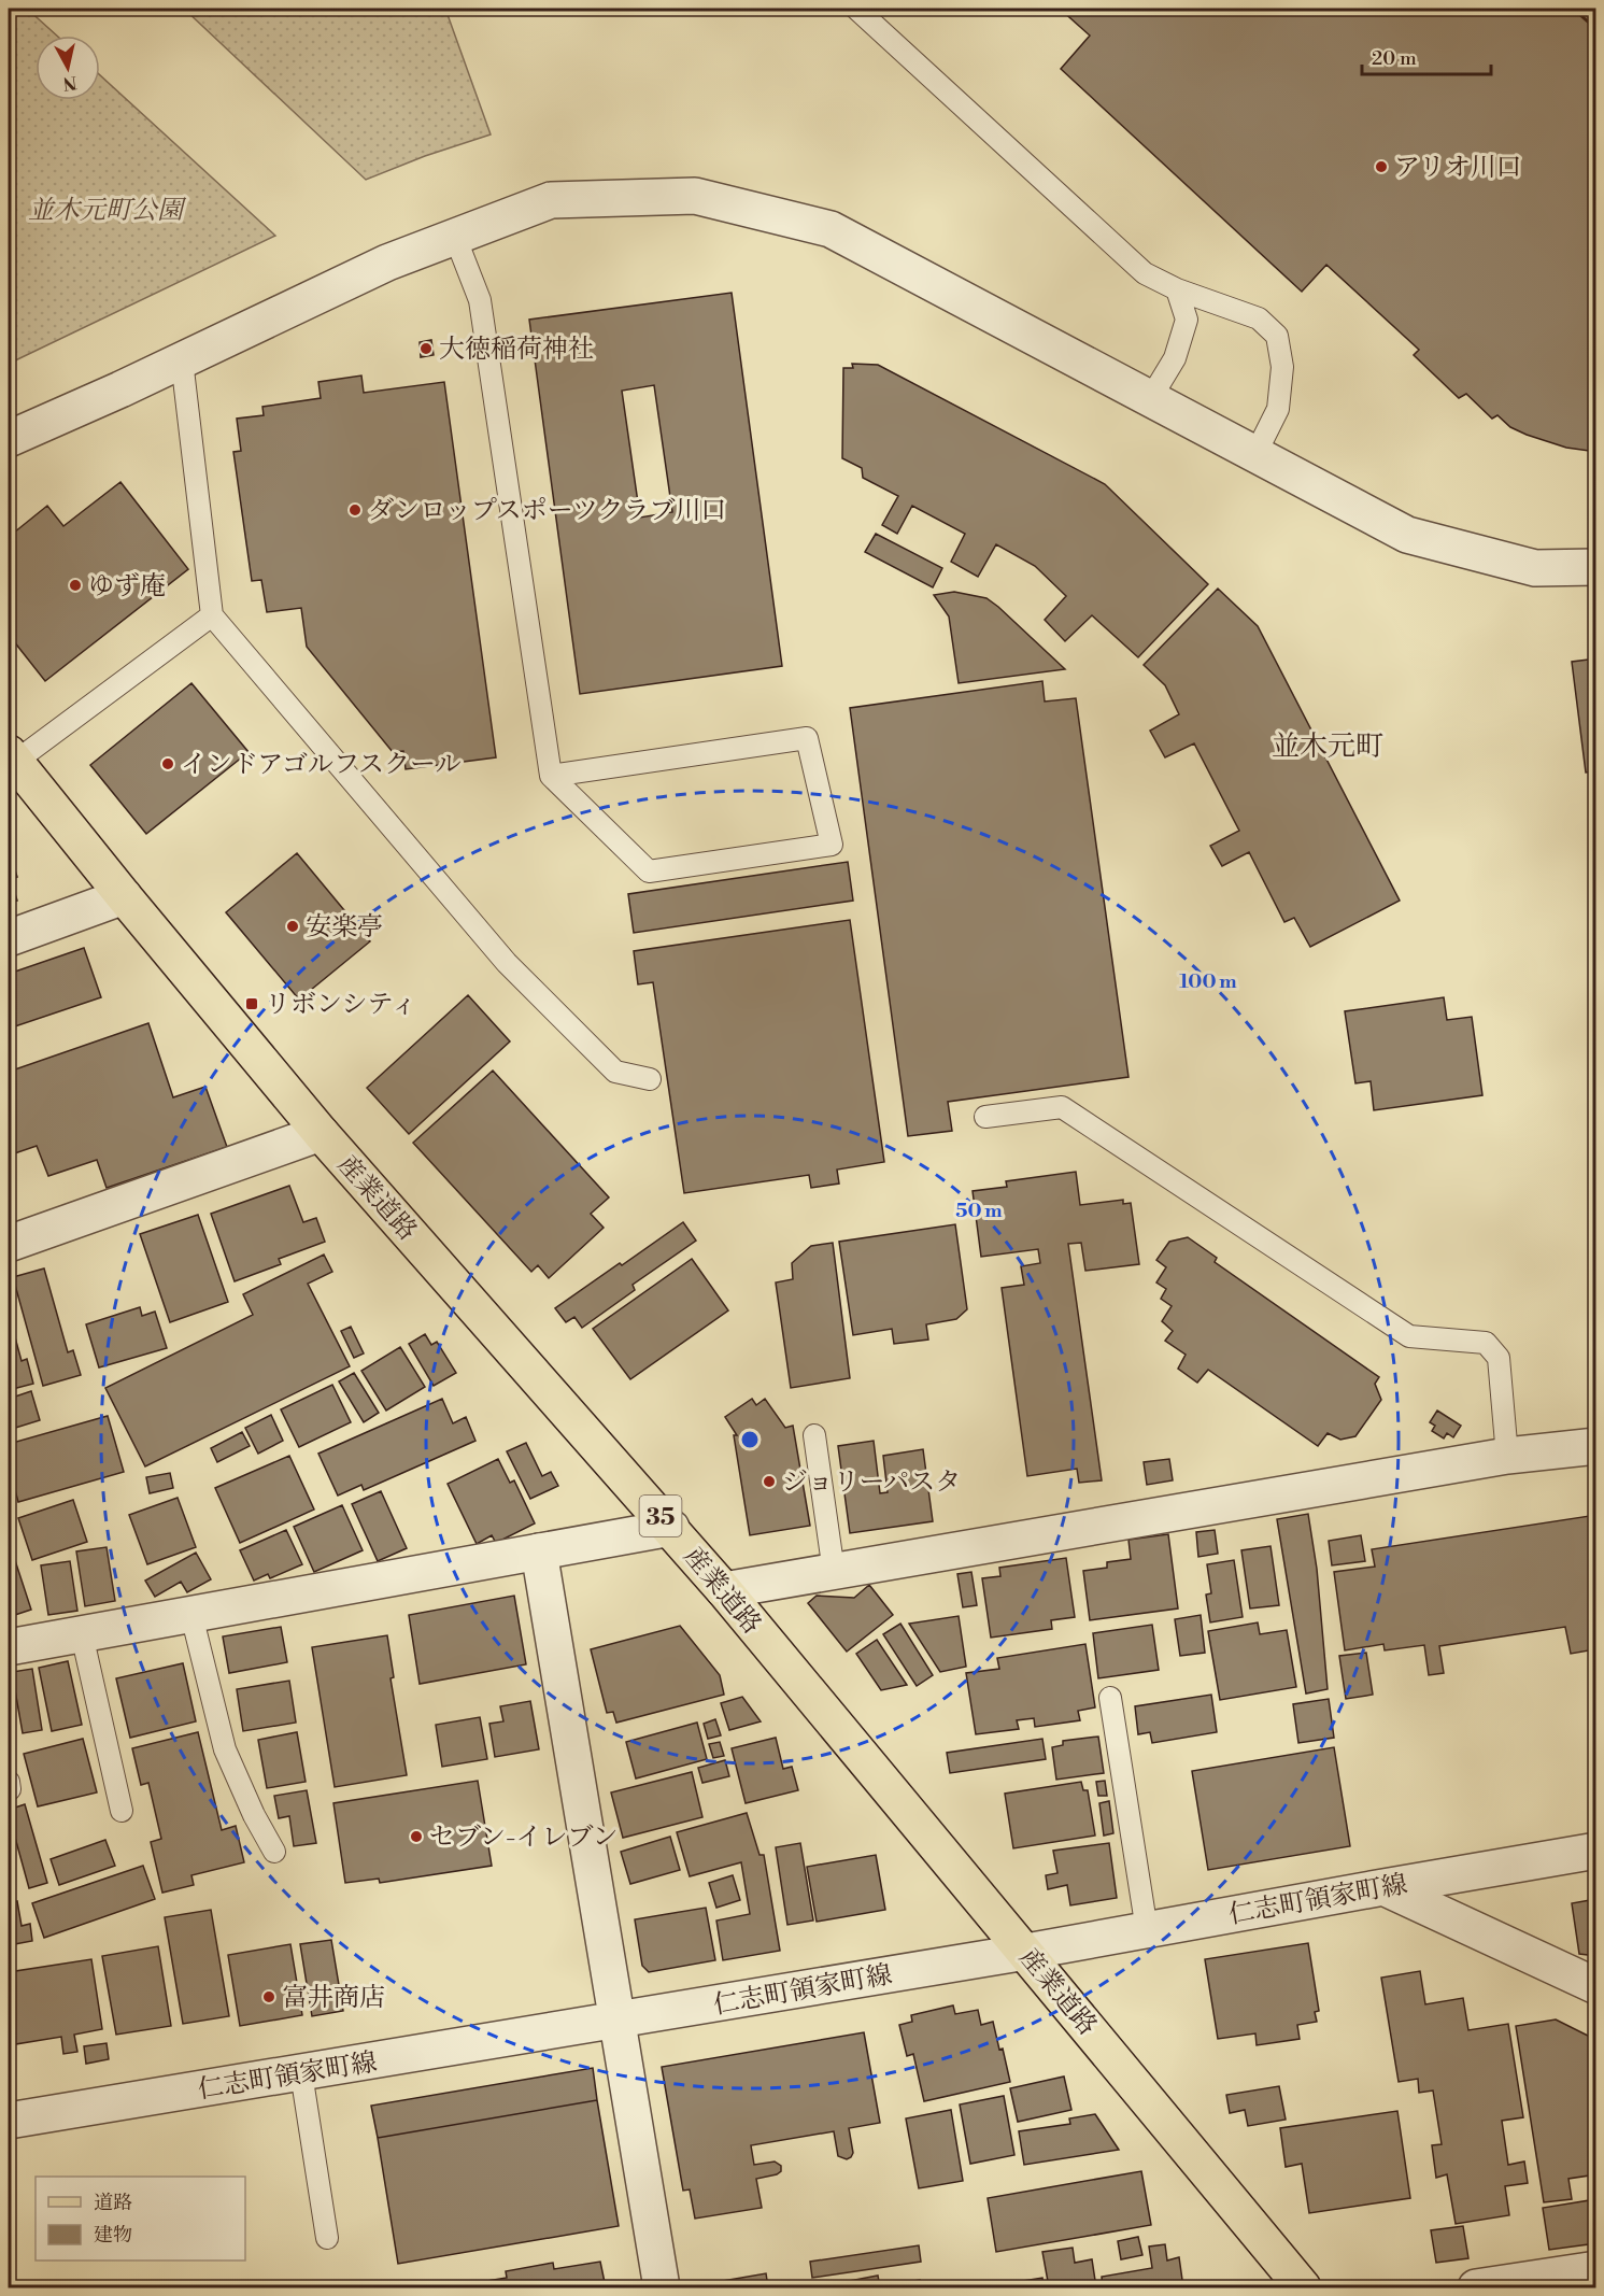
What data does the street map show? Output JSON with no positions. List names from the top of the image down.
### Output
{
  "streets": {
    "main road": ["産業道路", "35"],
    "street": ["仁志町領家町線"]
  },
  "crossings": [
    ["産業道路", "仁志町領家町線"]
  ],
  "districts": ["並木元町"],
  "parks": ["並木元町公園"],
  "places": {
    "other": [
      "アリオ川口",
      "大徳稲荷神社",
      "ダンロップスポーツクラブ川口",
      "ゆず庵",
      "インドアゴルフスクール",
      "安楽亭",
      "ジョリーパスタ",
      "セブン-イレブン",
      "富井商店"
    ],
    "transit": ["リボンシティ"]
  },
  "legend": ["道路", "建物"],
  "scale_bar": "20 m",
  "north": "bottom",
  "rings": ["100 m", "50 m"]
}
